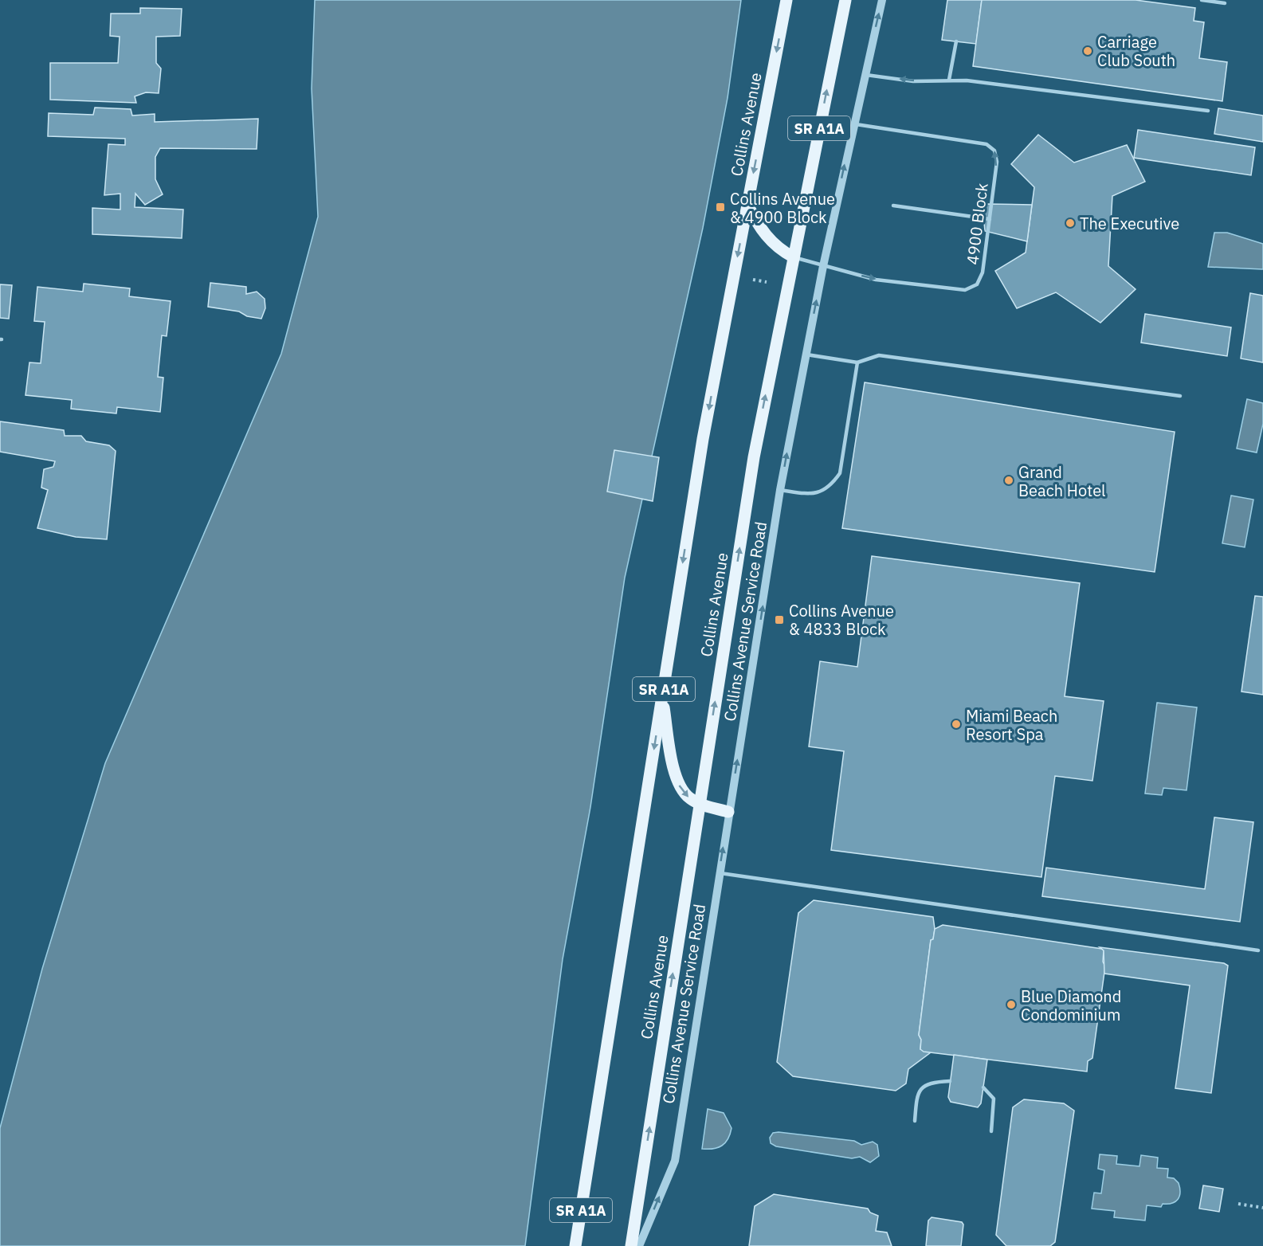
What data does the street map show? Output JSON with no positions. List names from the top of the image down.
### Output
{
  "streets": {
    "main road": ["Collins Avenue", "SR A1A"],
    "street": ["Collins Avenue Service Road"],
    "lane": ["4900 Block"]
  },
  "crossings": [
    ["Collins Avenue", "4900 Block"],
    ["4900 Block", "Collins Avenue Service Road"]
  ],
  "one_way": ["Collins Avenue Service Road"],
  "places": {
    "other": [
      "Carriage Club South",
      "The Executive",
      "Grand Beach Hotel",
      "Miami Beach Resort Spa",
      "Blue Diamond Condominium"
    ],
    "transit": ["Collins Avenue & 4900 Block", "Collins Avenue & 4833 Block"]
  }
}
